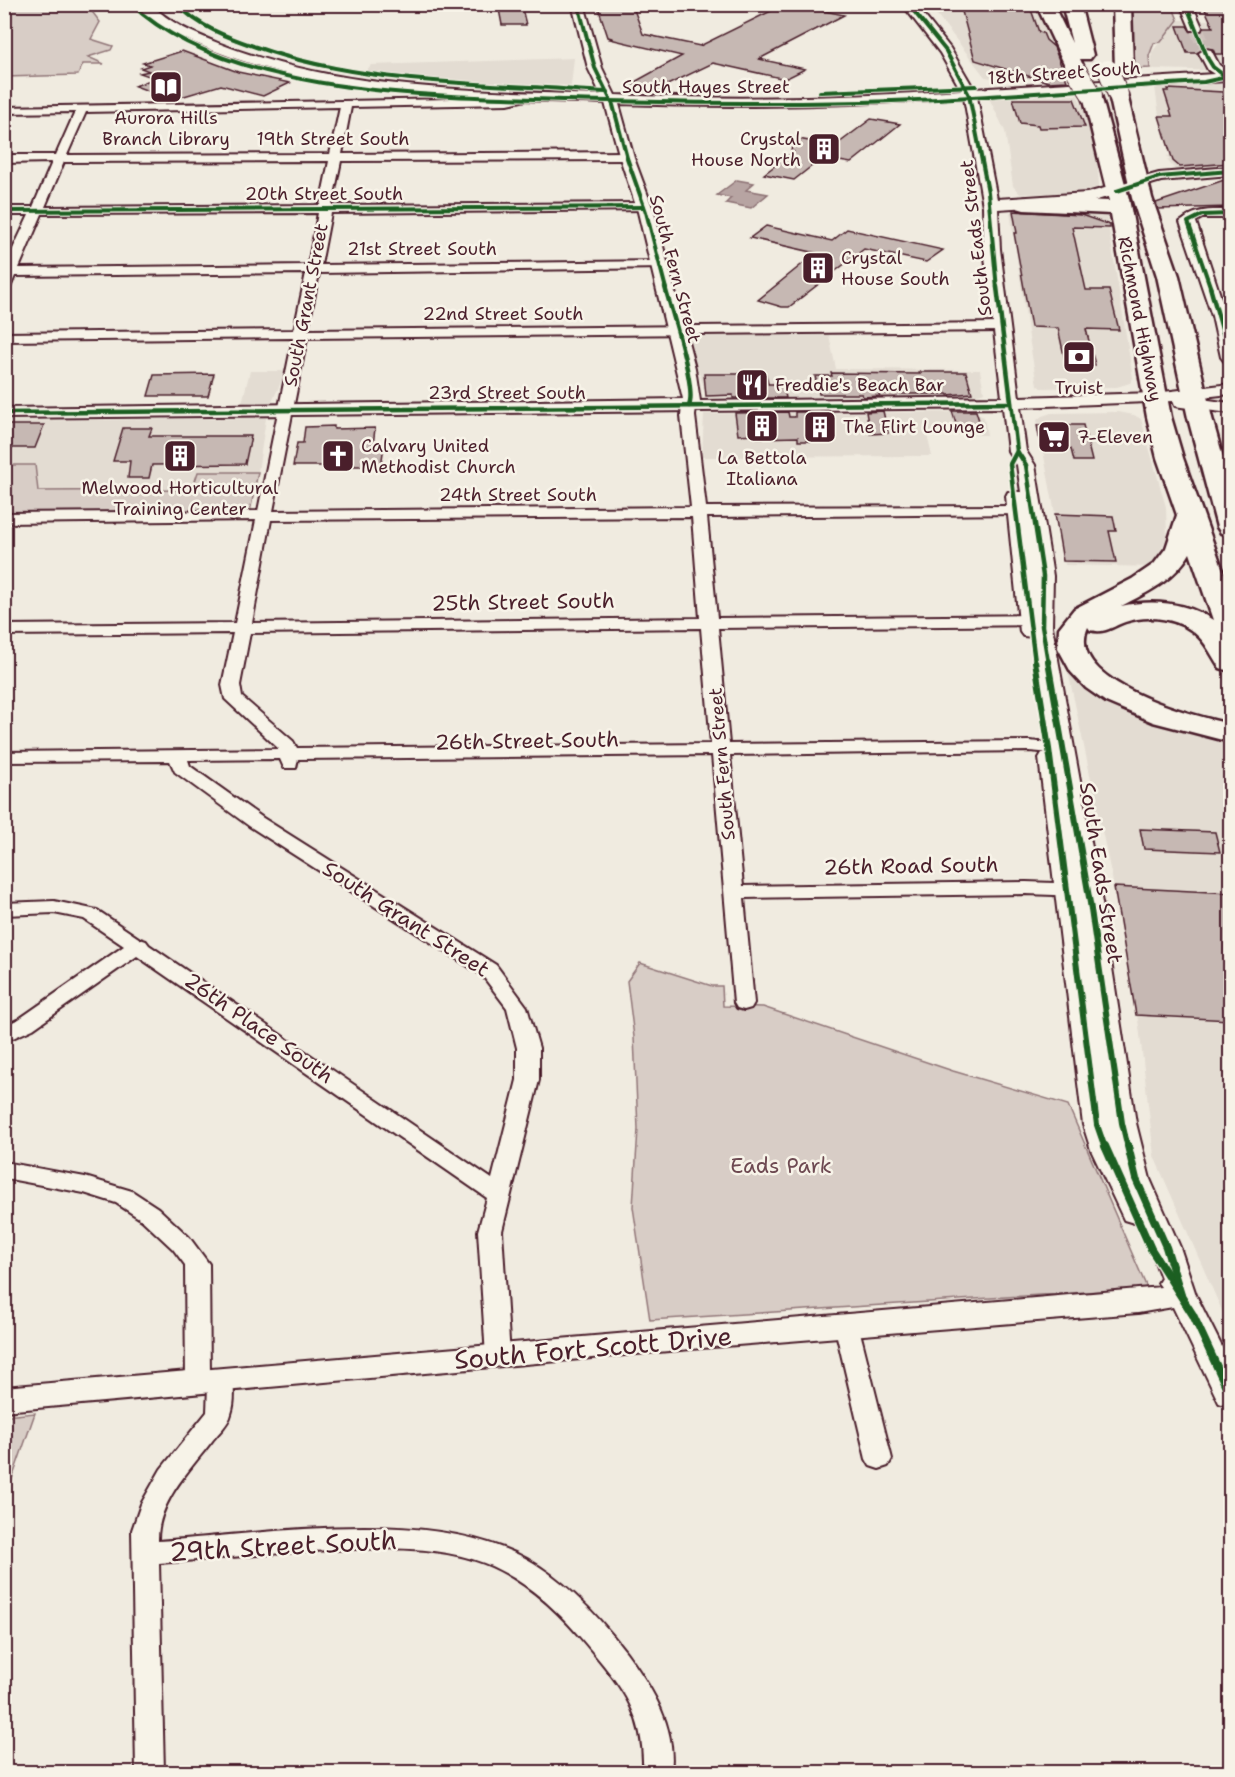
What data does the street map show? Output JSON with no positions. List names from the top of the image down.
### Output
{
  "streets": {
    "highway": ["Richmond Highway"],
    "street": [
      "18th Street South",
      "South Hayes Street",
      "19th Street South",
      "20th Street South",
      "South Eads Street",
      "21st Street South",
      "South Fern Street",
      "South Grant Street",
      "22nd Street South",
      "23rd Street South",
      "24th Street South",
      "25th Street South",
      "26th Street South",
      "26th Road South",
      "26th Place South",
      "South Fort Scott Drive",
      "29th Street South"
    ]
  },
  "crossings": [
    ["18th Street South", "South Hayes Street"],
    ["18th Street South", "South Eads Street"],
    ["18th Street South", "South Fern Street"],
    ["South Hayes Street", "South Fern Street"],
    ["19th Street South", "South Fern Street"],
    ["19th Street South", "South Grant Street"],
    ["20th Street South", "South Fern Street"],
    ["20th Street South", "South Grant Street"],
    ["South Eads Street", "22nd Street South"],
    ["South Eads Street", "23rd Street South"],
    ["South Eads Street", "24th Street South"],
    ["South Eads Street", "25th Street South"],
    ["South Eads Street", "26th Street South"],
    ["South Eads Street", "26th Road South"],
    ["South Eads Street", "South Fort Scott Drive"],
    ["21st Street South", "South Fern Street"],
    ["21st Street South", "South Grant Street"],
    ["South Fern Street", "22nd Street South"],
    ["South Fern Street", "23rd Street South"],
    ["South Fern Street", "24th Street South"],
    ["South Fern Street", "25th Street South"],
    ["South Fern Street", "26th Street South"],
    ["South Fern Street", "26th Road South"],
    ["South Grant Street", "22nd Street South"],
    ["South Grant Street", "23rd Street South"],
    ["South Grant Street", "24th Street South"],
    ["South Grant Street", "25th Street South"],
    ["South Grant Street", "26th Street South"],
    ["South Grant Street", "26th Place South"],
    ["South Grant Street", "South Fort Scott Drive"],
    ["Richmond Highway", "23rd Street South"]
  ],
  "parks": ["Eads Park"],
  "places": {
    "library": ["Aurora Hills Branch Library"],
    "building": [
      "Crystal House North",
      "Crystal House South",
      "La Bettola Italiana",
      "The Flirt Lounge",
      "Melwood Horticultural Training Center"
    ],
    "bank": ["Truist"],
    "restaurant": ["Freddie's Beach Bar"],
    "supermarket": ["7-Eleven"],
    "church": ["Calvary United Methodist Church"]
  }
}
